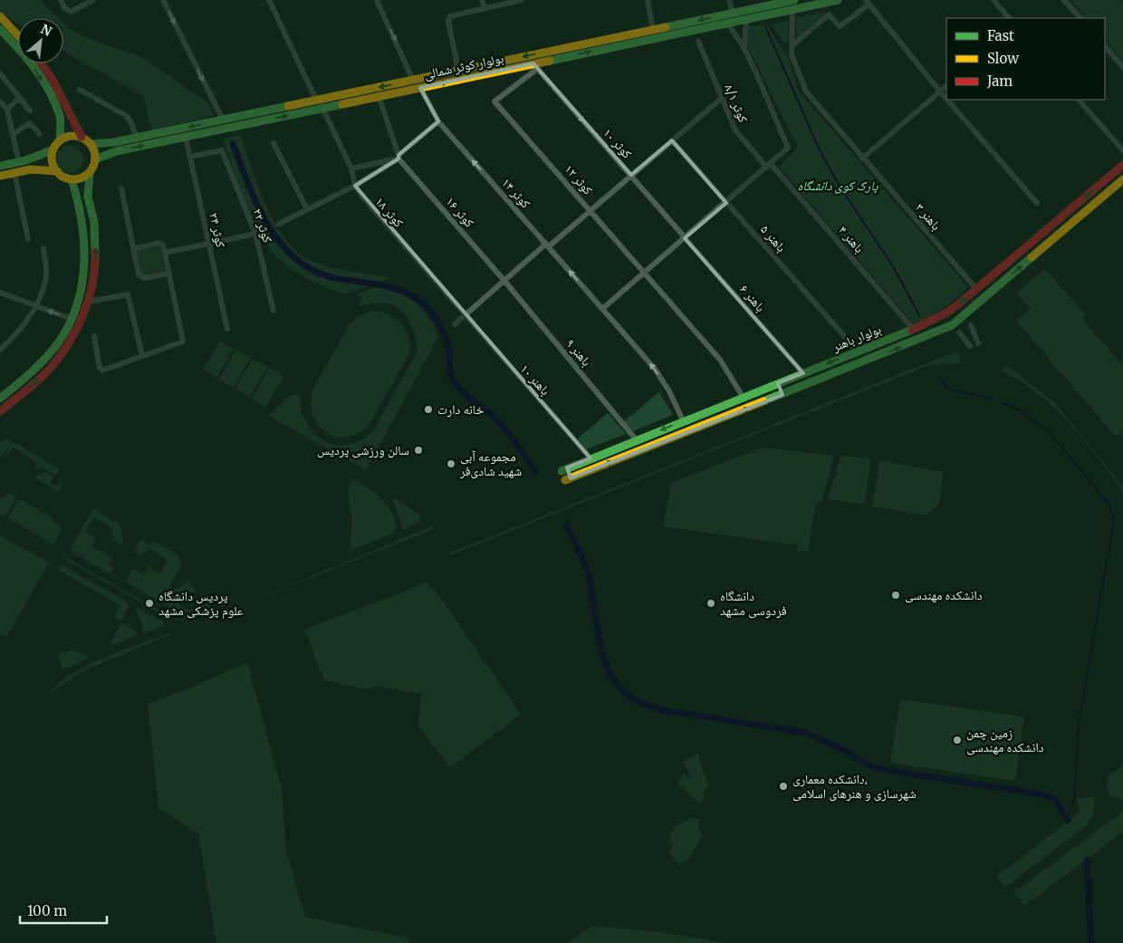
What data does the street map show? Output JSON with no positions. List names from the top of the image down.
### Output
{
  "streets": {
    "street": [
      "بولوار کوثر شمالی",
      "کوثر ۸/۱",
      "کوثر ۱۰",
      "کوثر ۱۲",
      "کوثر ۱۴",
      "کوثر ۱۸",
      "کوثر ۱۶",
      "باهنر ۳",
      "کوثر ۲۲",
      "کوثر ۲۴",
      "باهنر ۵",
      "باهنر ۴",
      "باهنر ۶",
      "بولوار باهنر",
      "باهنر ۹",
      "باهنر ۱۰"
    ]
  },
  "crossings": [
    ["بولوار کوثر شمالی", "کوثر ۱۰"],
    ["بولوار کوثر شمالی", "کوثر ۱۲"],
    ["بولوار کوثر شمالی", "کوثر ۱۴"],
    ["بولوار کوثر شمالی", "کوثر ۱۸"],
    ["بولوار کوثر شمالی", "کوثر ۱۶"],
    ["بولوار کوثر شمالی", "کوثر ۲۴"],
    ["کوثر ۸/۱", "باهنر ۴"],
    ["کوثر ۱۰", "کوثر ۱۲"],
    ["کوثر ۱۰", "باهنر ۶"],
    ["کوثر ۱۴", "بولوار باهنر"],
    ["کوثر ۱۸", "باهنر ۱۰"],
    ["کوثر ۱۶", "باهنر ۹"],
    ["باهنر ۳", "بولوار باهنر"],
    ["کوثر ۲۲", "کوثر ۲۴"],
    ["باهنر ۵", "بولوار باهنر"],
    ["باهنر ۴", "بولوار باهنر"],
    ["باهنر ۶", "بولوار باهنر"],
    ["بولوار باهنر", "باهنر ۹"],
    ["بولوار باهنر", "باهنر ۱۰"]
  ],
  "one_way": ["کوثر ۱۰", "کوثر ۱۴"],
  "parks": ["پارک کوی دانشگاه"],
  "places": [
    "خانه دارت",
    "سالن ورزشی پردیس",
    "مجموعه آبی شهید شادی‌فر",
    "دانشکده مهندسی",
    "پردیس دانشگاه علوم پزشکی مشهد",
    "دانشگاه فردوسی مشهد",
    "زمین چمن دانشکده مهندسی",
    "دانشکده معماری، شهرسازی و هنرهای اسلامی"
  ],
  "legend": ["Fast", "Slow", "Jam"],
  "scale_bar": "100 m",
  "north": "top right"
}
